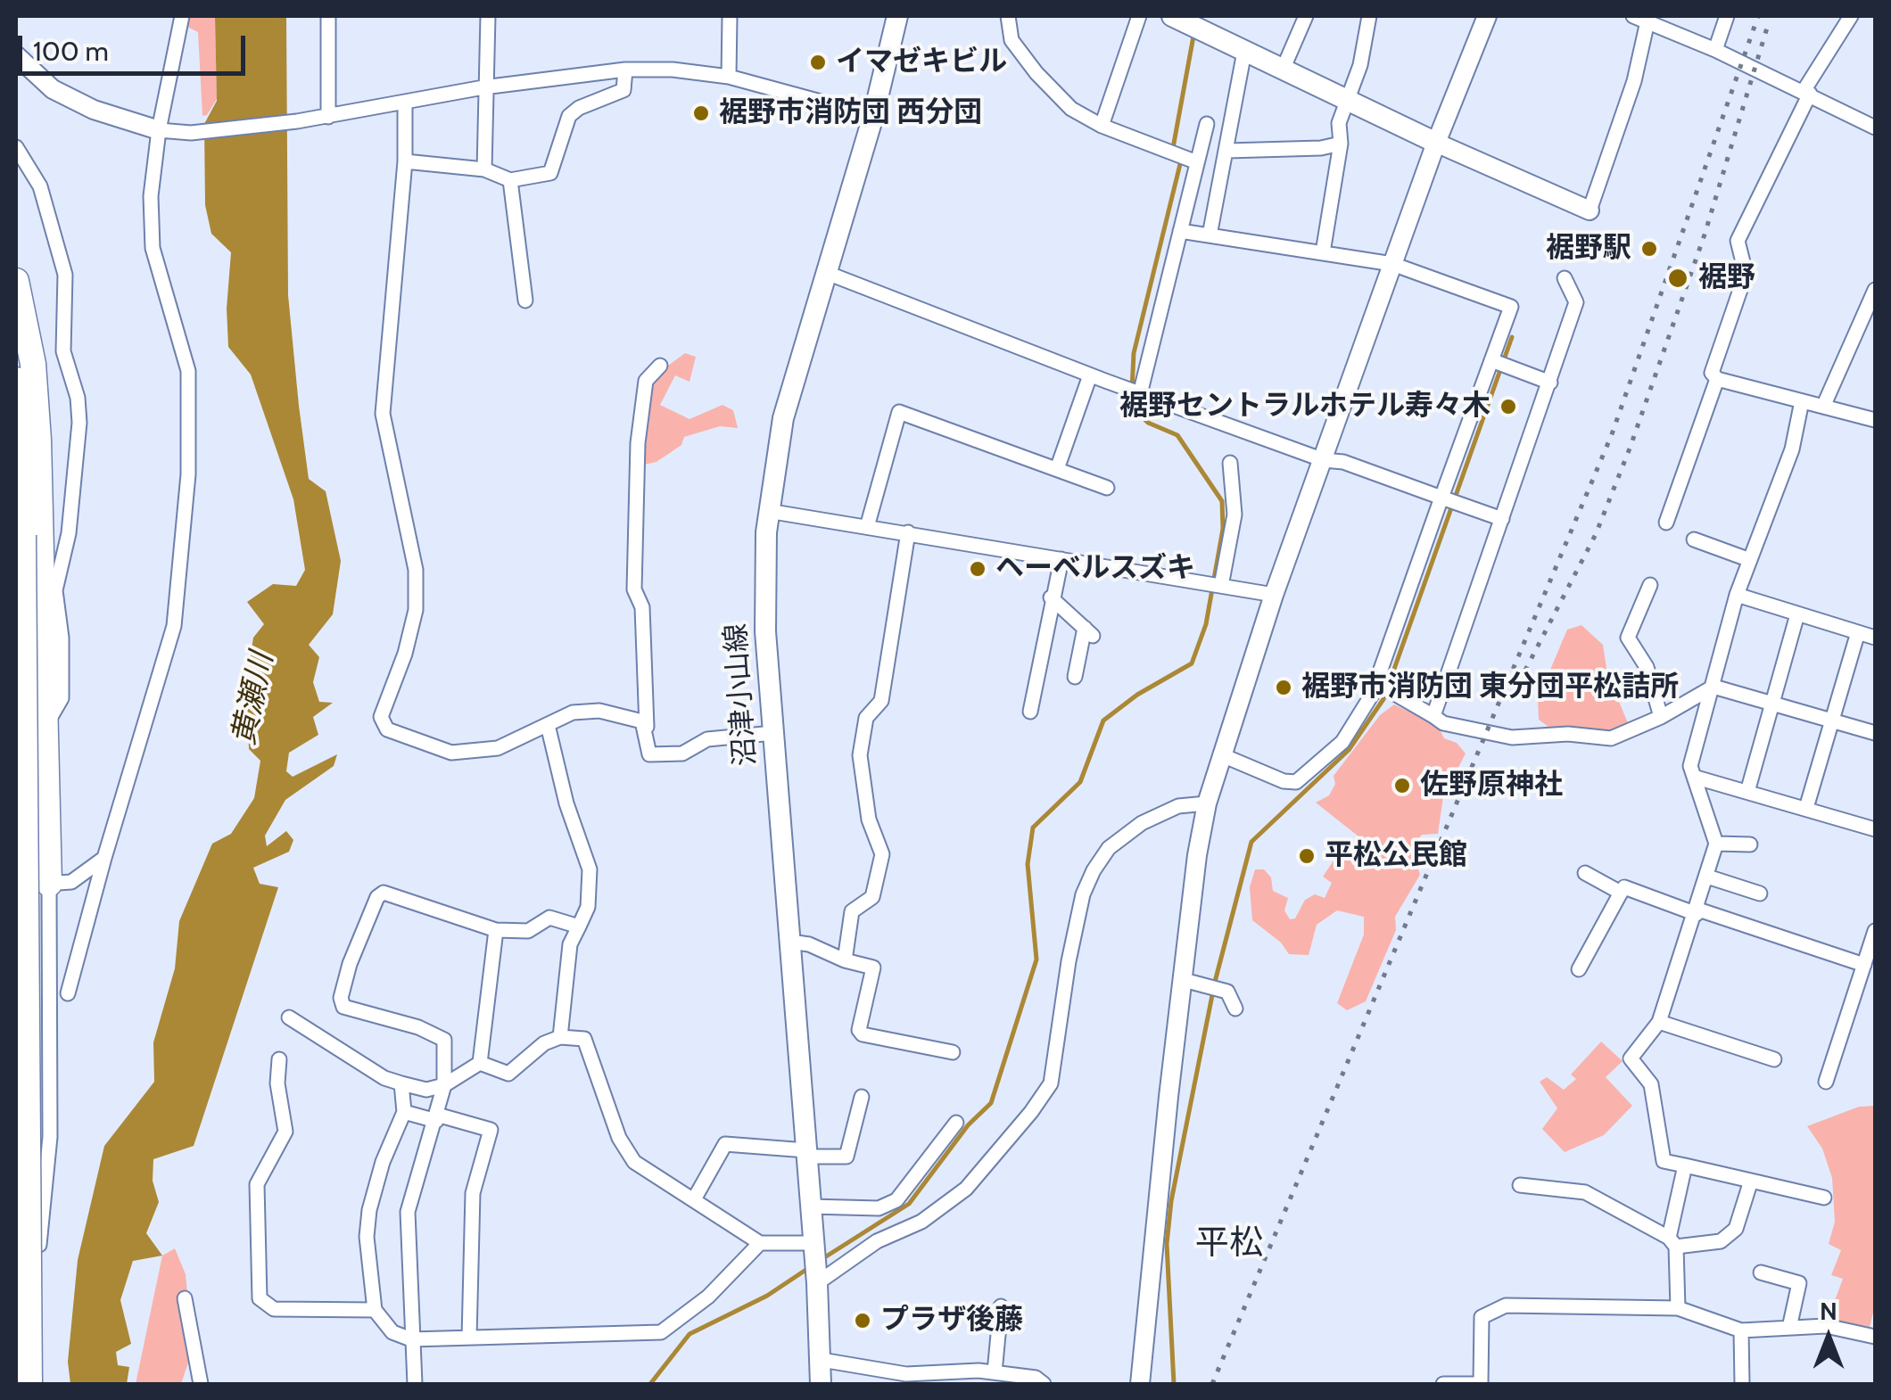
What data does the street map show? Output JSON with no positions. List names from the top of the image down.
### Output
{
  "streets": {
    "main road": ["沼津小山線"]
  },
  "districts": ["平松"],
  "water": ["黄瀬川"],
  "places": [
    "イマゼキビル",
    "裾野市消防団 西分団",
    "裾野駅",
    "裾野",
    "裾野セントラルホテル寿々木",
    "ヘーベルスズキ",
    "裾野市消防団 東分団平松詰所",
    "佐野原神社",
    "平松公民館",
    "プラザ後藤"
  ],
  "scale_bar": "100 m",
  "north": "top"
}
